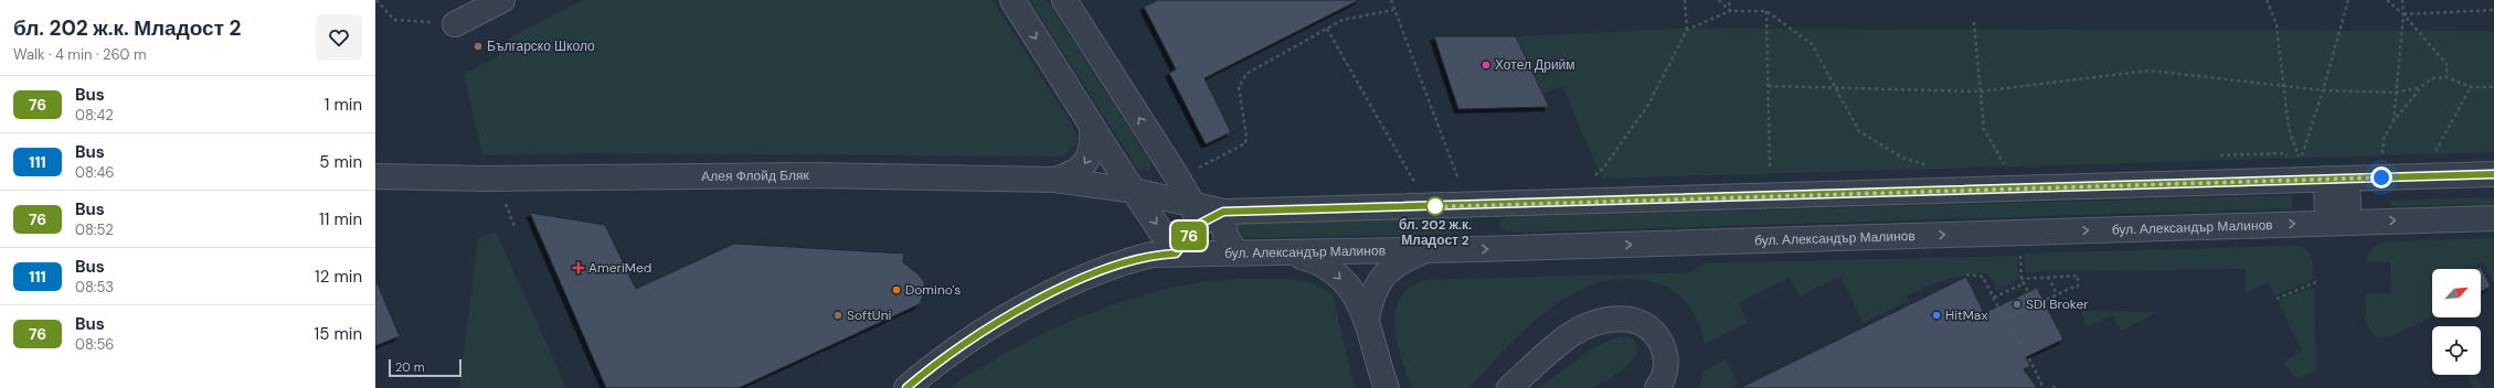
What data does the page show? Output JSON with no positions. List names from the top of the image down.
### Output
{
  "streets": {
    "street": ["Алея Флойд Бляк", "бул. Александър Малинов"]
  },
  "places": {
    "other": [
      "Българско Школо",
      "Хотел Дрийм",
      "бл. 202 ж.к. Младост 2",
      "Domino's",
      "SDI Broker",
      "SoftUni",
      "HitMax"
    ],
    "health": ["AmeriMed"]
  },
  "lines": ["bus line 76"],
  "scale_bar": "20 m",
  "north": "top right",
  "page": {
    "heading": ["бл. 202 ж.к. Младост 2", "Walk · 4 min · 260 m"],
    "on_map": "76",
    "list": [
      {
        "mark": "76",
        "name": "Bus",
        "note": "08:42",
        "value": "1 min"
      },
      {
        "mark": "111",
        "name": "Bus",
        "note": "08:46",
        "value": "5 min"
      },
      {
        "mark": "76",
        "name": "Bus",
        "note": "08:52",
        "value": "11 min"
      },
      {
        "mark": "111",
        "name": "Bus",
        "note": "08:53",
        "value": "12 min"
      },
      {
        "mark": "76",
        "name": "Bus",
        "note": "08:56",
        "value": "15 min"
      }
    ],
    "scale": "20 m"
  }
}
